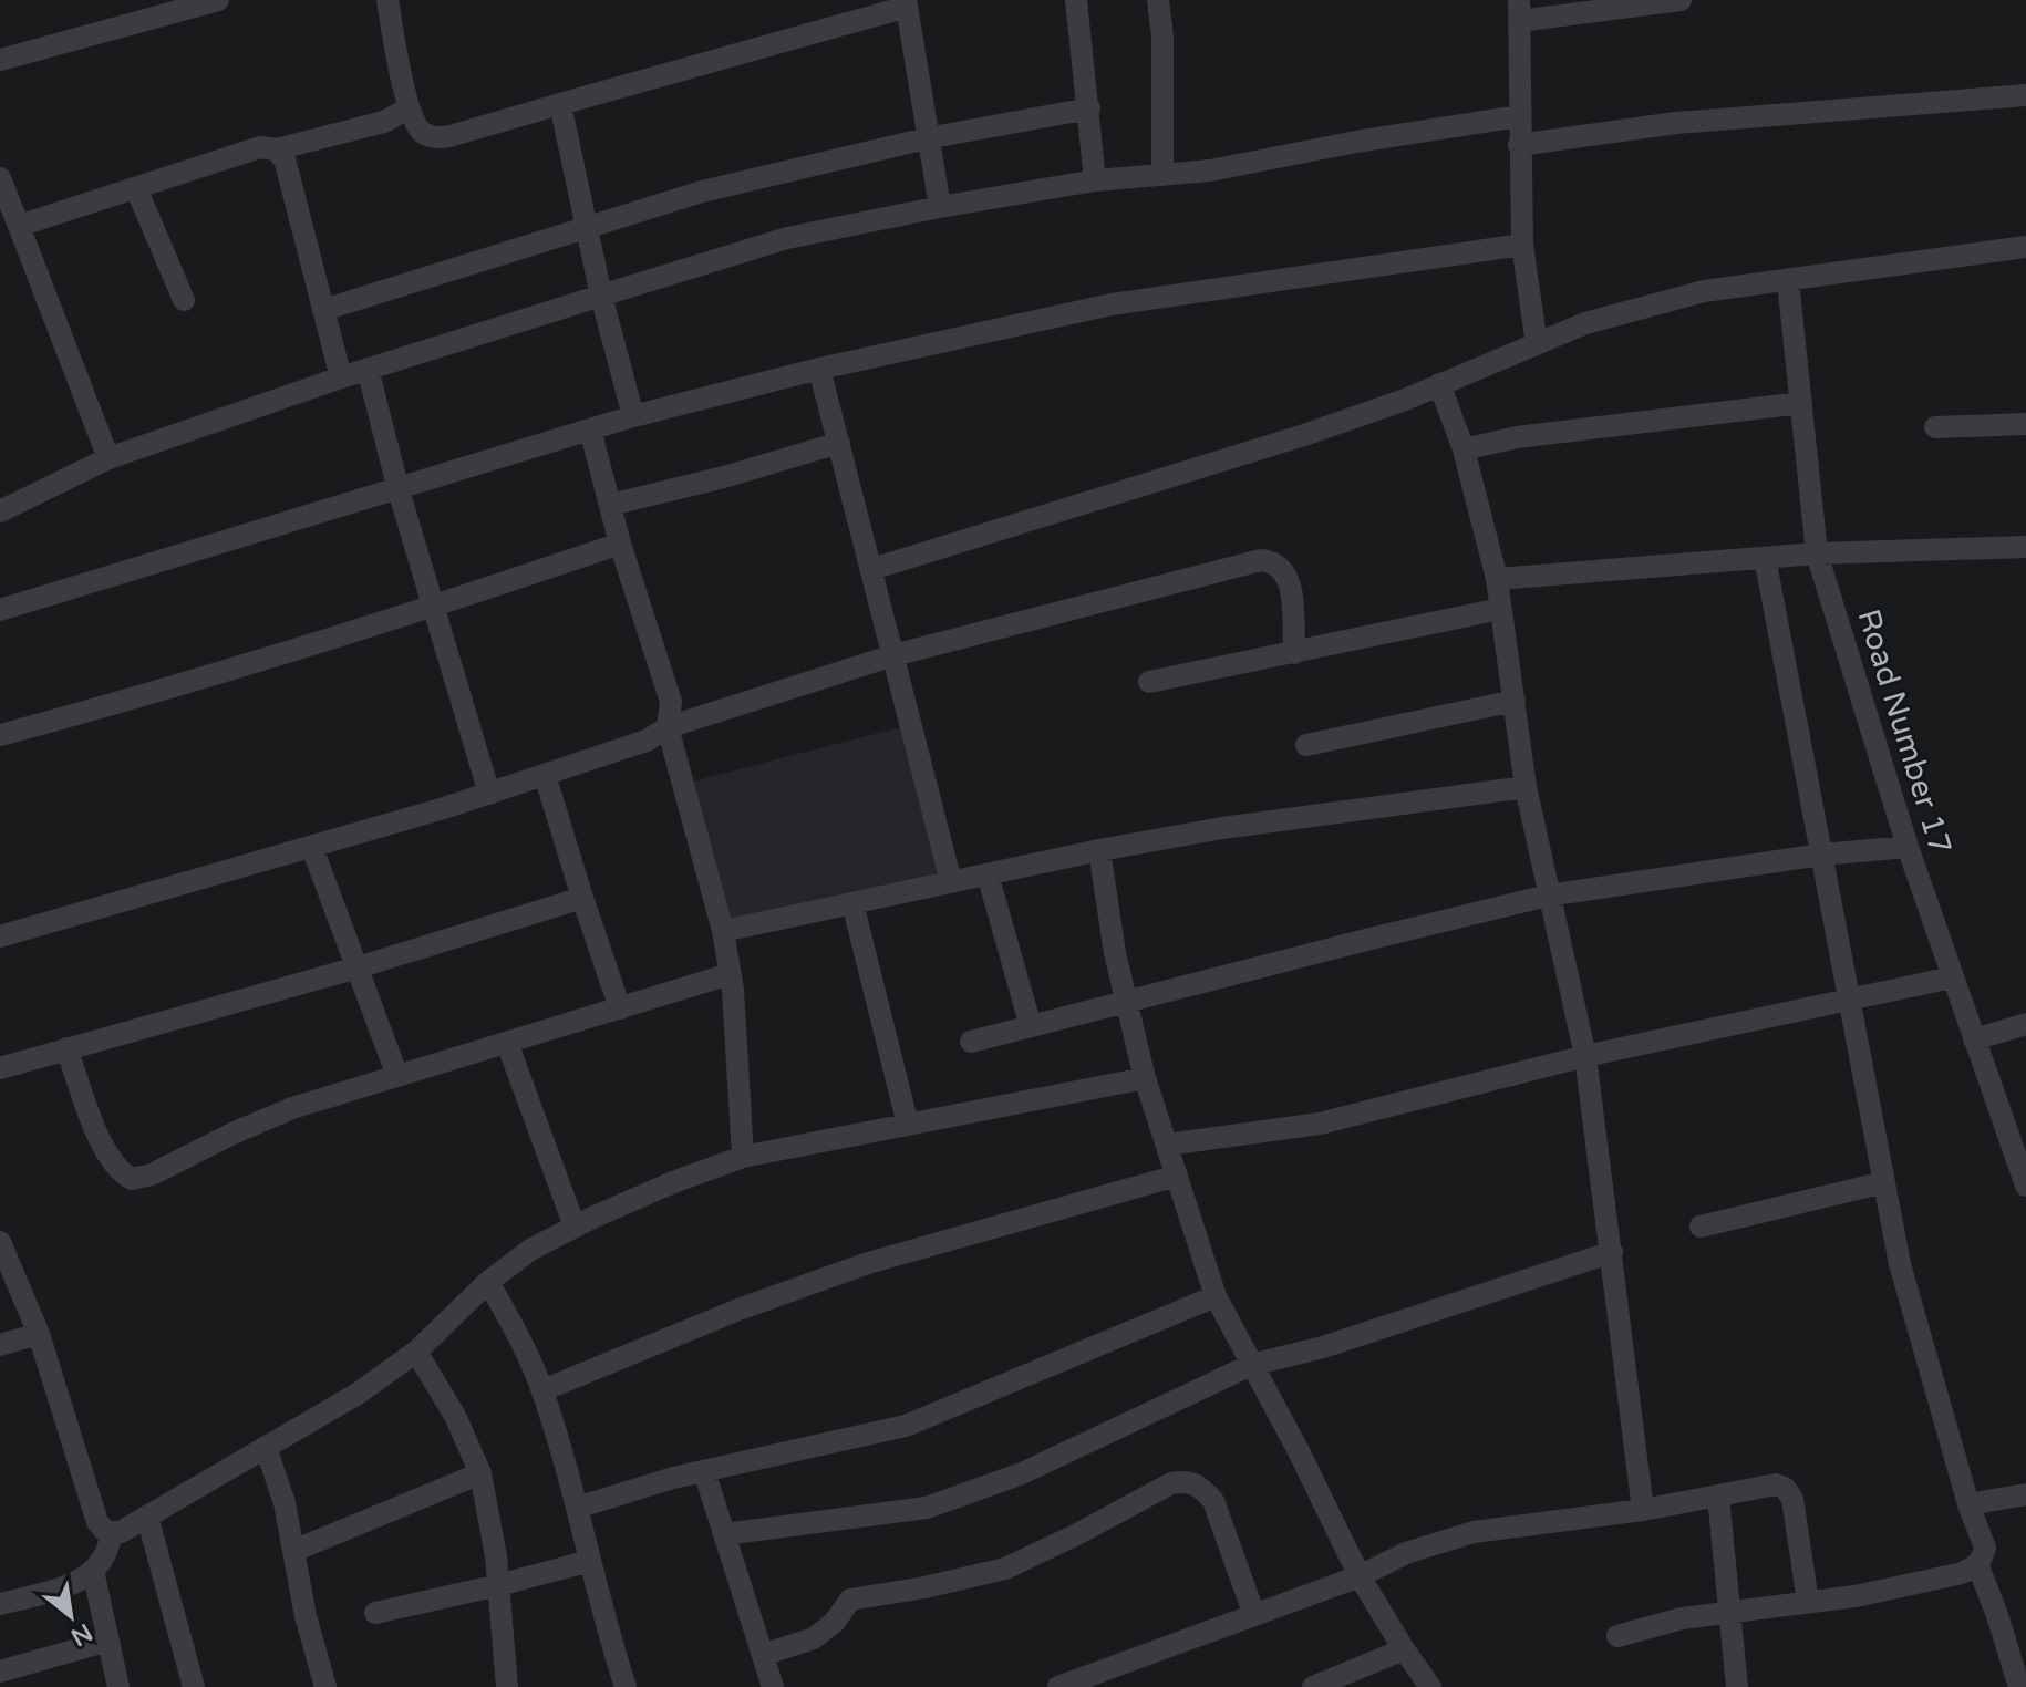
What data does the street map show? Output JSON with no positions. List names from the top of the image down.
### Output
{
  "streets": {
    "street": ["Road Number 17"]
  },
  "north": "bottom right"
}
